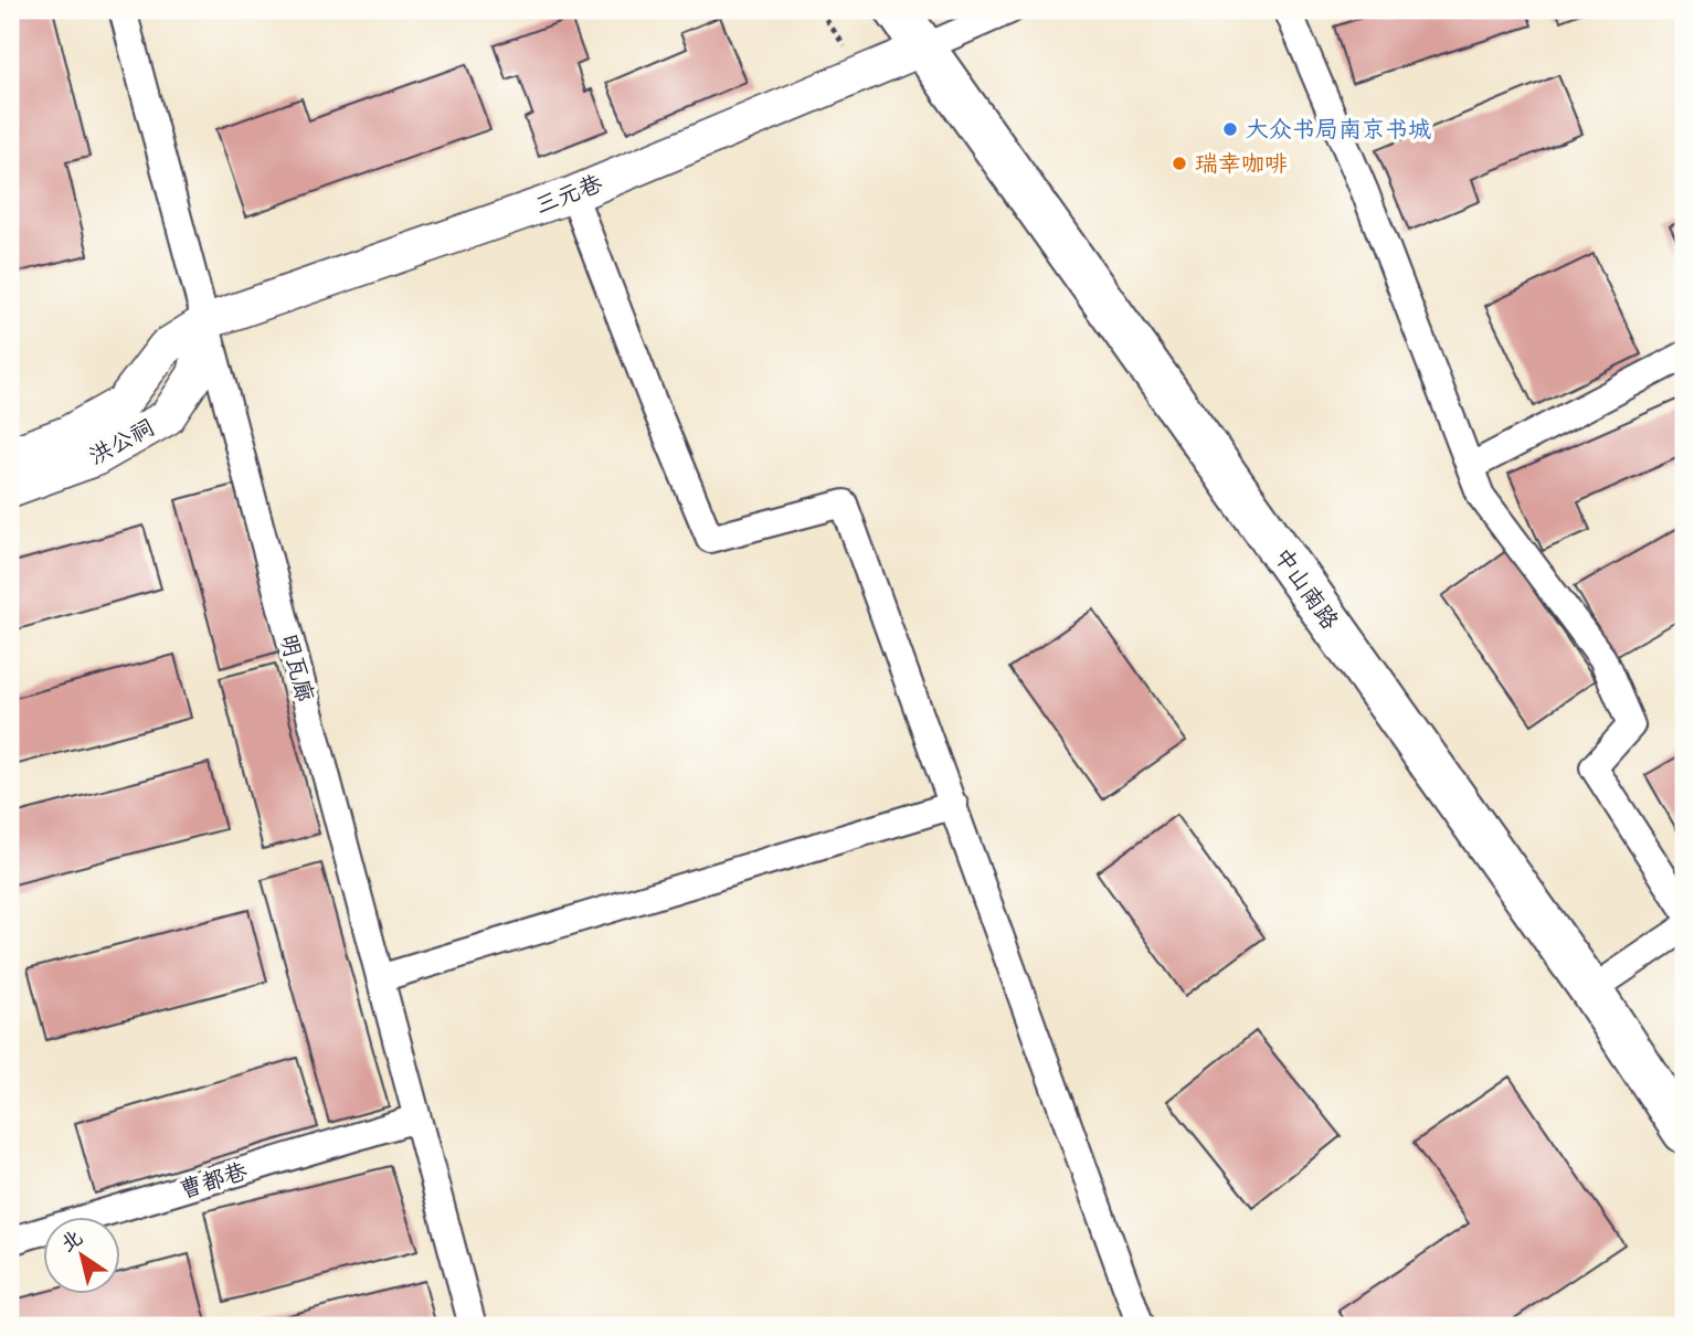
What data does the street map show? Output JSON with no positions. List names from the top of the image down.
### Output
{
  "streets": {
    "main road": ["中山南路"],
    "street": [
      "三元巷",
      "洪公祠",
      "明瓦廊",
      "曹都巷"
    ]
  },
  "crossings": [
    ["三元巷", "洪公祠"],
    ["三元巷", "中山南路"],
    ["三元巷", "明瓦廊"],
    ["洪公祠", "明瓦廊"],
    ["明瓦廊", "曹都巷"]
  ],
  "places": ["大众书局南京书城", "瑞幸咖啡"],
  "north": "top left"
}
